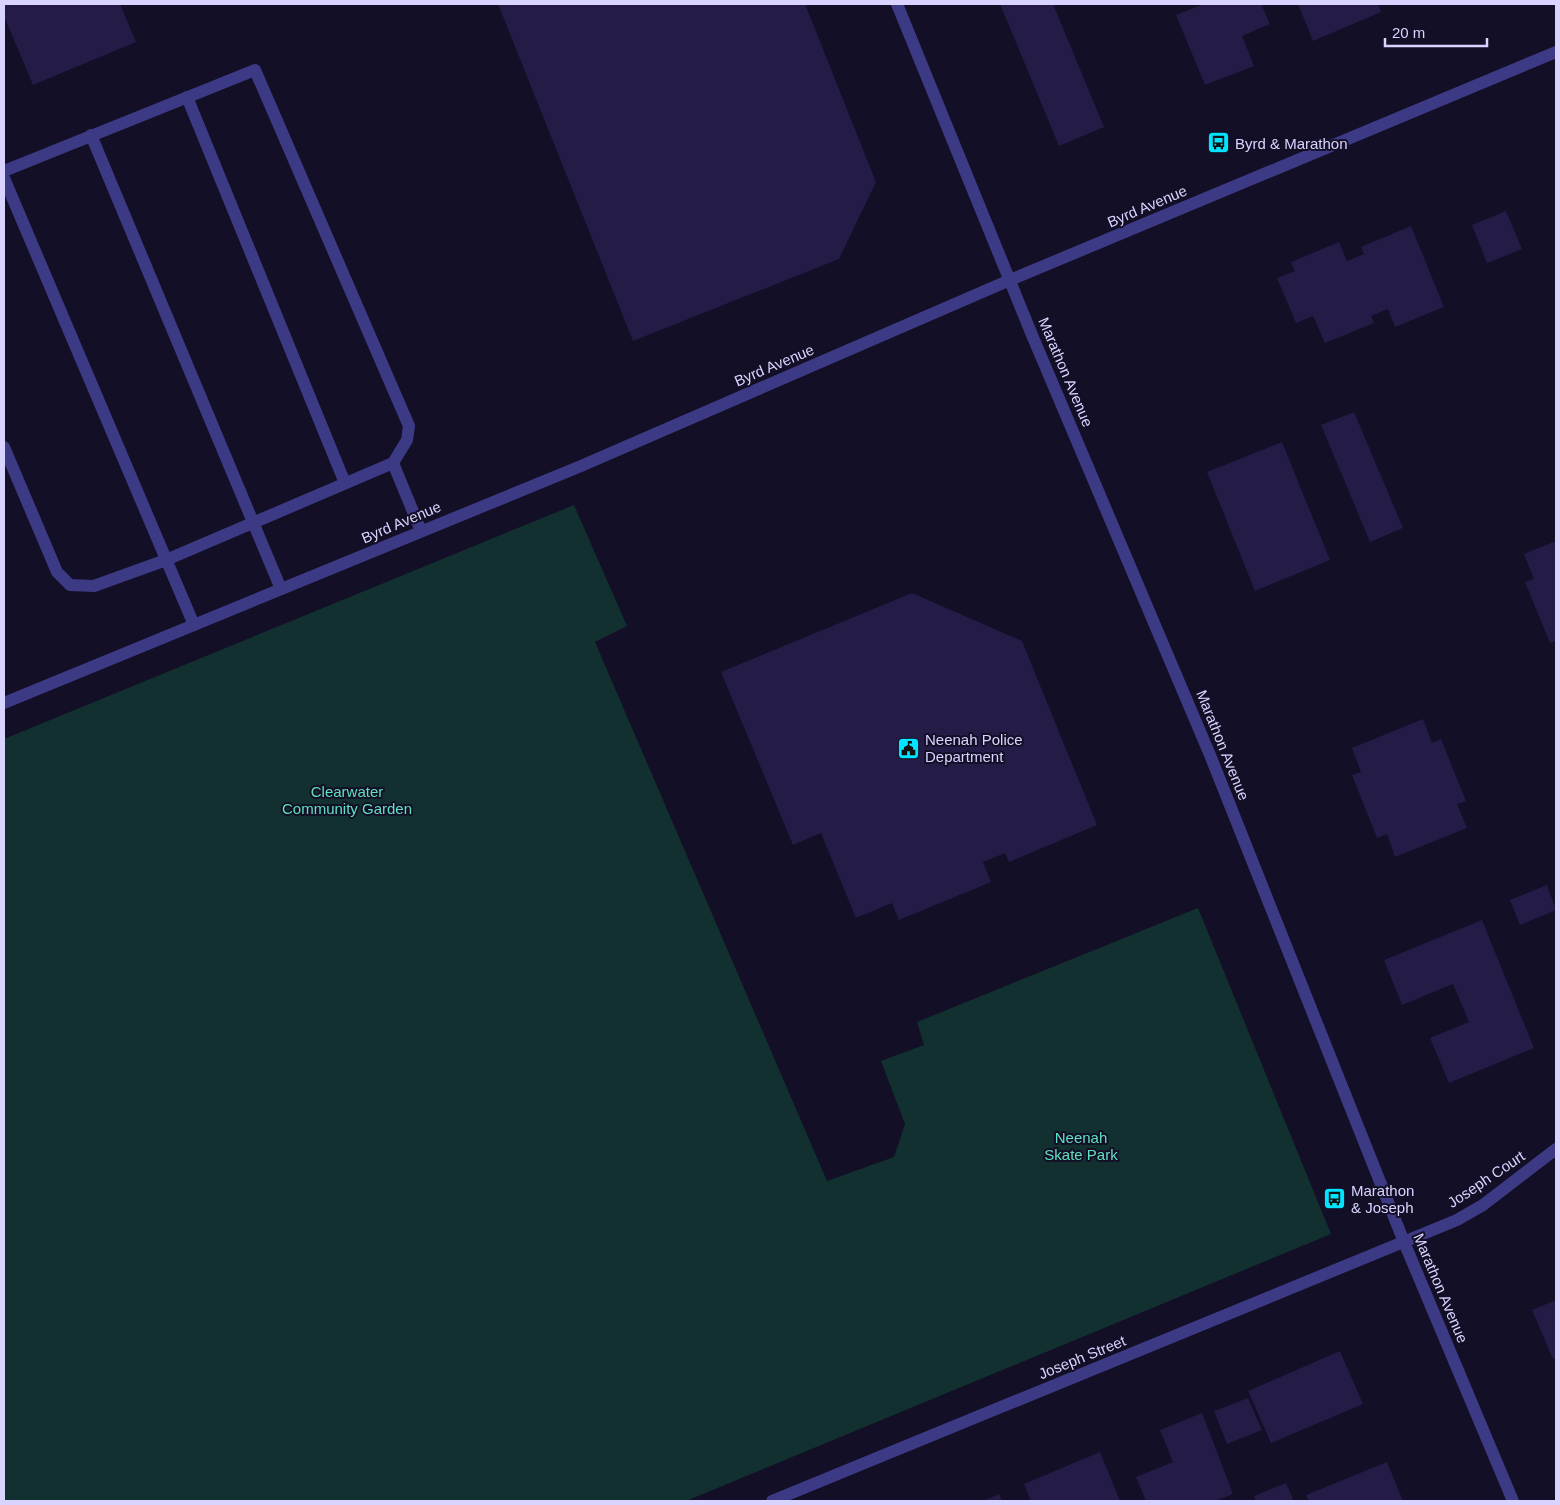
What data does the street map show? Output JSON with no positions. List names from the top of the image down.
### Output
{
  "streets": {
    "street": [
      "Byrd Avenue",
      "Marathon Avenue",
      "Joseph Court",
      "Joseph Street"
    ]
  },
  "crossings": [
    ["Byrd Avenue", "Marathon Avenue"],
    ["Marathon Avenue", "Joseph Court"],
    ["Marathon Avenue", "Joseph Street"],
    ["Joseph Court", "Joseph Street"]
  ],
  "parks": ["Clearwater Community Garden", "Neenah Skate Park"],
  "places": {
    "bus stop": ["Byrd & Marathon", "Marathon & Joseph"],
    "public building": ["Neenah Police Department"]
  },
  "scale_bar": "20 m"
}
